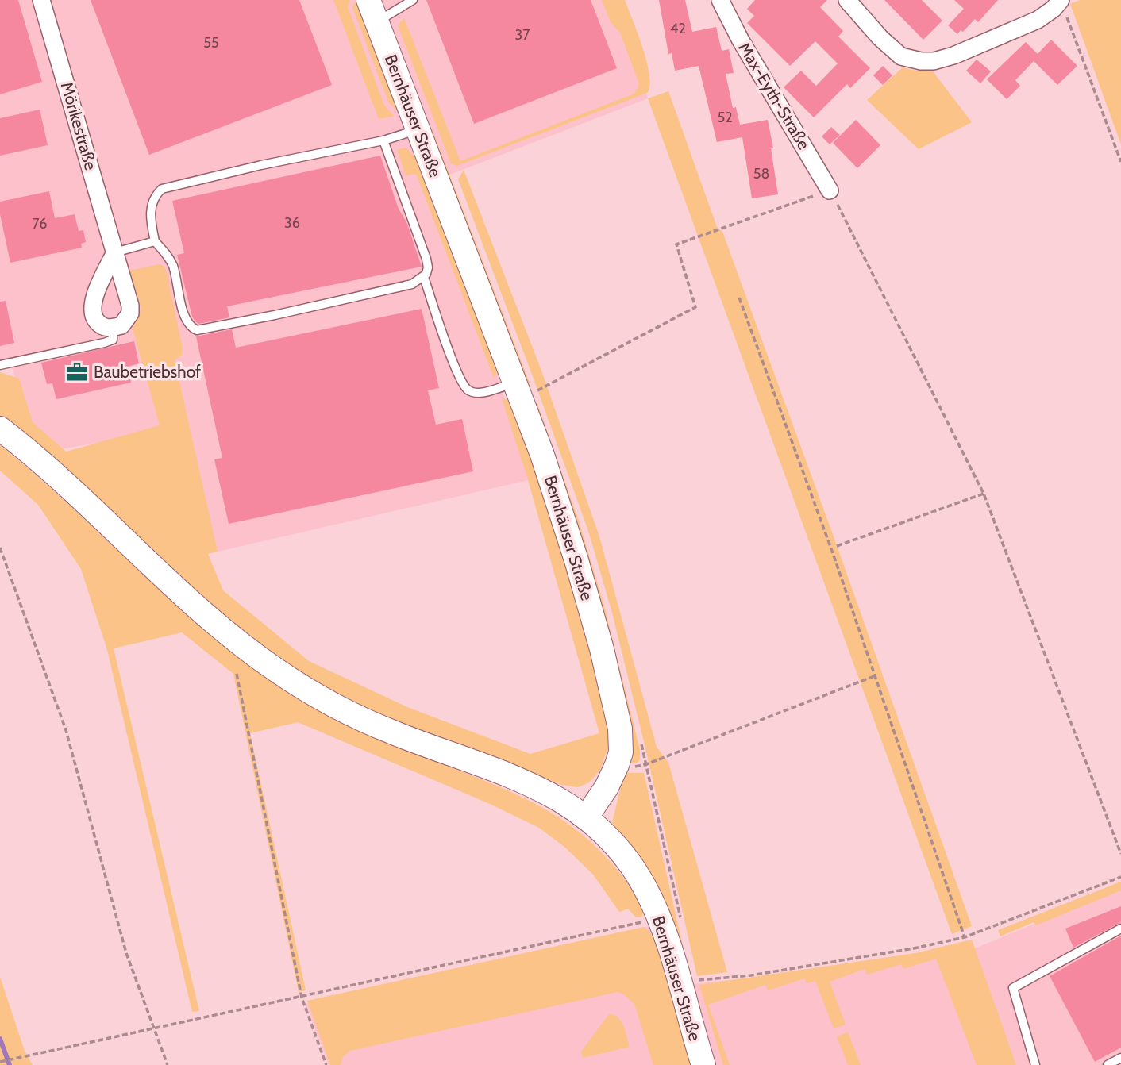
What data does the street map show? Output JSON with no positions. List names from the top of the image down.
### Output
{
  "streets": {
    "main road": ["Bernhäuser Straße"],
    "street": ["Max-Eyth-Straße", "Mörikestraße"]
  },
  "places": {
    "office": ["Baubetriebshof"]
  },
  "house_numbers": [
    "42",
    "37",
    "55",
    "52",
    "58",
    "36",
    "76"
  ]
}
